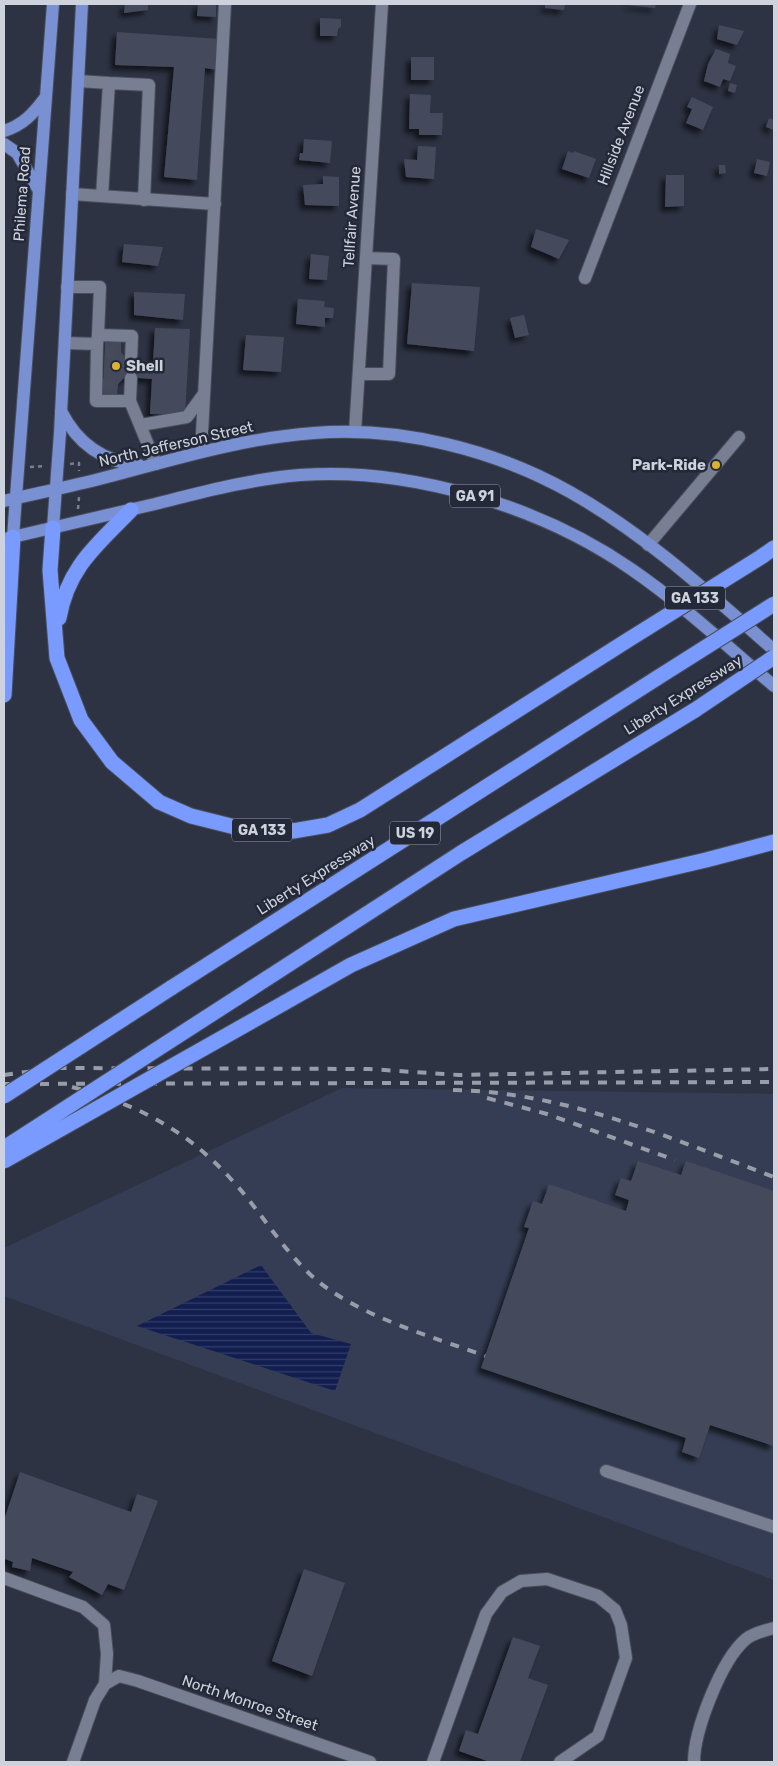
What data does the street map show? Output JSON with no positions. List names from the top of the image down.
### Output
{
  "streets": {
    "highway": ["GA 133", "Liberty Expressway", "US 19"],
    "main road": ["Philema Road", "North Jefferson Street", "GA 91"],
    "street": ["Hillside Avenue", "Tellfair Avenue", "North Monroe Street"]
  },
  "crossings": [
    ["Philema Road", "North Jefferson Street"],
    ["Philema Road", "GA 91"],
    ["Tellfair Avenue", "North Jefferson Street"],
    ["North Jefferson Street", "GA 133"],
    ["GA 91", "GA 133"]
  ],
  "places": ["Shell", "Park-Ride"]
}
